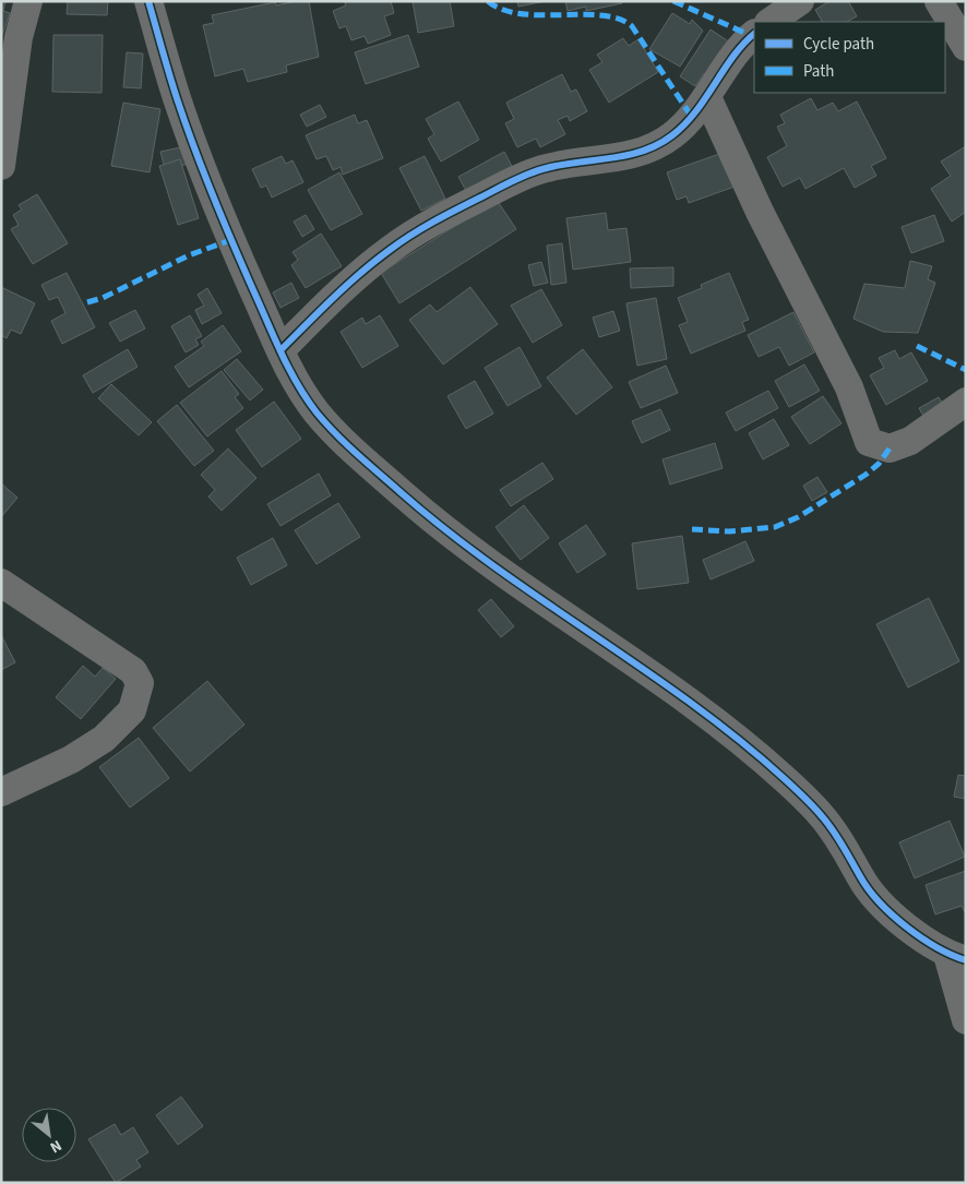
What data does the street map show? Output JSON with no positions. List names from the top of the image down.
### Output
{
  "legend": ["Cycle path", "Path"],
  "north": "bottom right"
}
